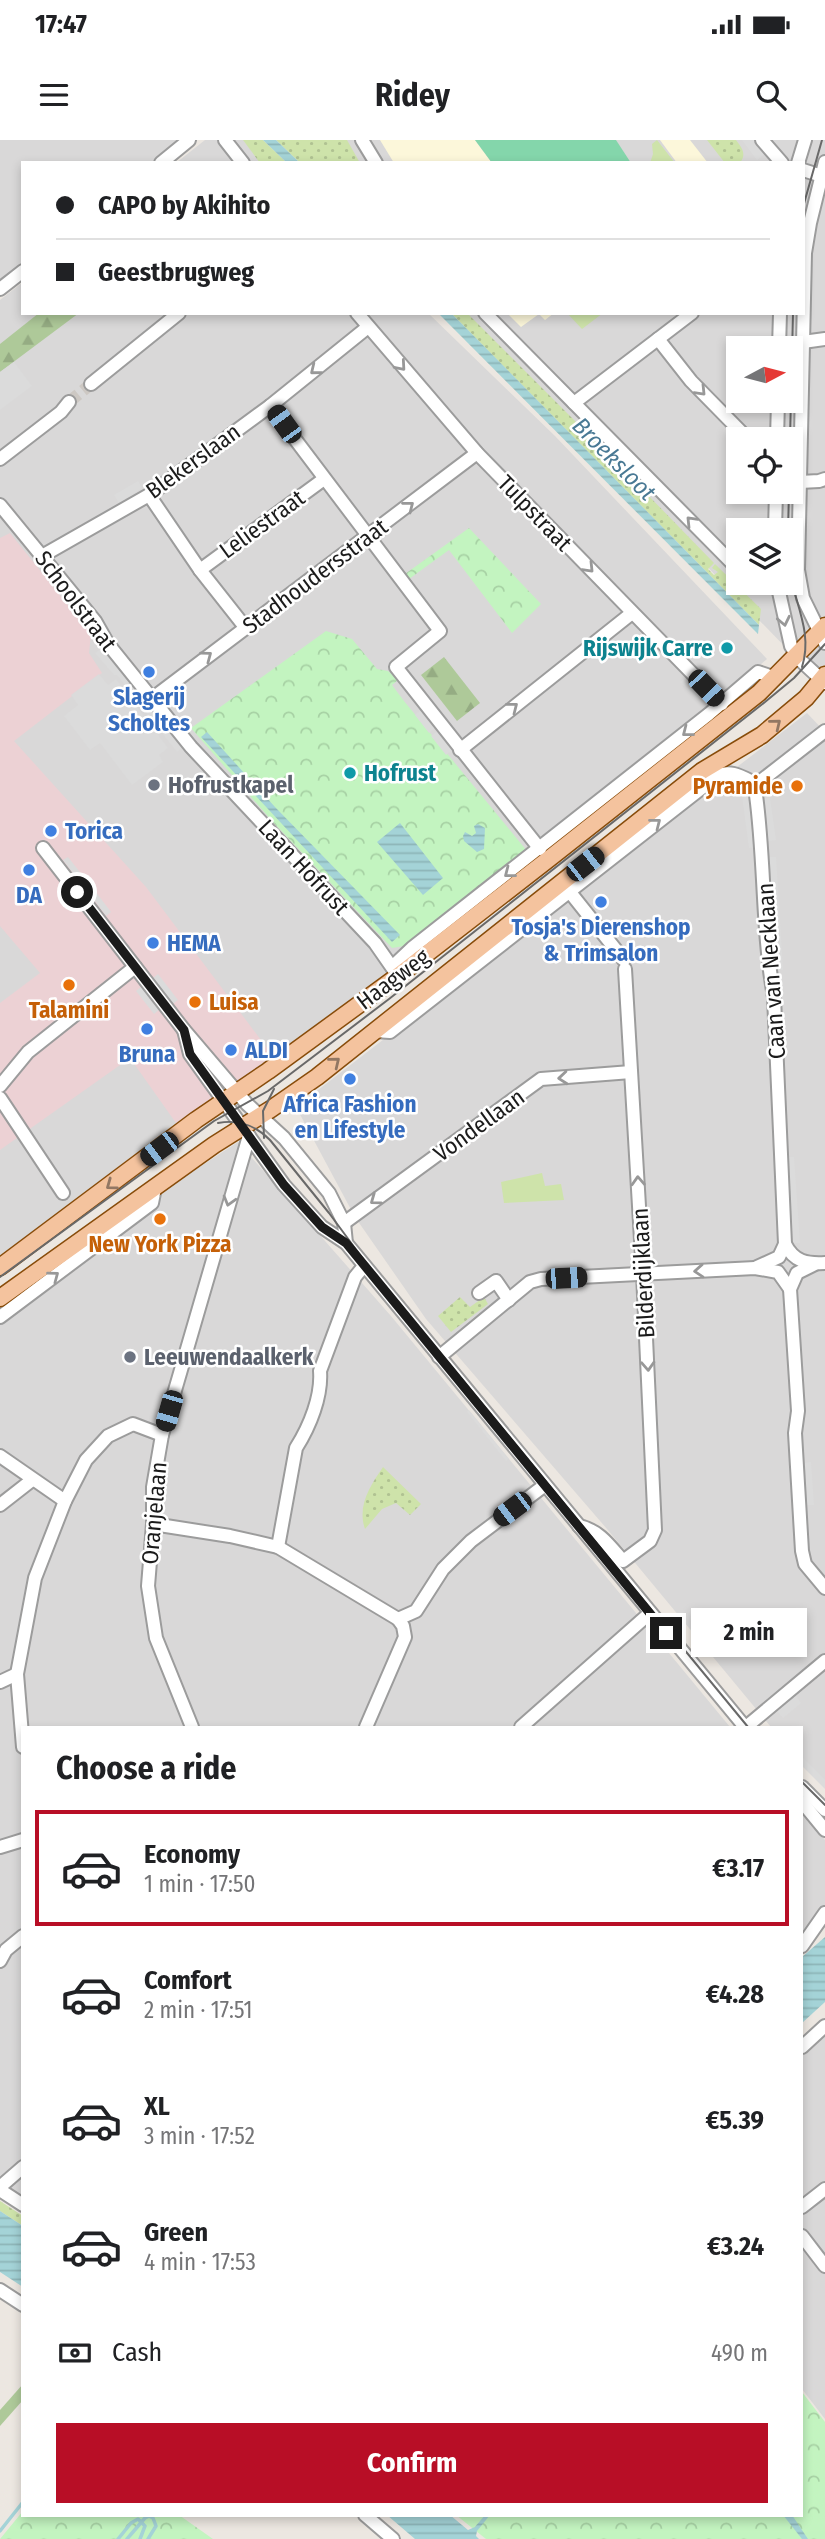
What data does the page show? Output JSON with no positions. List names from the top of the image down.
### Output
{
  "streets": {
    "main road": ["Haagweg"],
    "street": [
      "Blekerslaan",
      "Tulpstraat",
      "Leliestraat",
      "Stadhoudersstraat",
      "Schoolstraat",
      "Laan Hofrust",
      "Caan van Necklaan",
      "Vondellaan",
      "Bilderdijklaan",
      "Oranjelaan"
    ]
  },
  "crossings": [
    ["Blekerslaan", "Tulpstraat"],
    ["Blekerslaan", "Schoolstraat"],
    ["Tulpstraat", "Stadhoudersstraat"],
    ["Tulpstraat", "Haagweg"],
    ["Stadhoudersstraat", "Schoolstraat"],
    ["Stadhoudersstraat", "Laan Hofrust"],
    ["Schoolstraat", "Laan Hofrust"],
    ["Laan Hofrust", "Haagweg"],
    ["Caan van Necklaan", "Haagweg"],
    ["Haagweg", "Bilderdijklaan"],
    ["Haagweg", "Oranjelaan"],
    ["Vondellaan", "Bilderdijklaan"]
  ],
  "one_way": ["Stadhoudersstraat", "Vondellaan", "Oranjelaan"],
  "water": ["Broeksloot"],
  "places": [
    "Rijswijk Carre",
    "Slagerij Scholtes",
    "Hofrust",
    "Hofrustkapel",
    "Pyramide",
    "Torica",
    "DA",
    "Tosja's Dierenshop & Trimsalon",
    "HEMA",
    "Talamini",
    "Luisa",
    "Bruna",
    "ALDI",
    "Africa Fashion en Lifestyle",
    "New York Pizza",
    "Leeuwendaalkerk"
  ],
  "north": "right",
  "page": {
    "status": "17:47",
    "header": "Ridey",
    "banner": ["CAPO by Akihito", "Geestbrugweg"],
    "bubble": "2 min",
    "heading": "Choose a ride",
    "list": [
      {
        "name": "Economy",
        "note": "1 min · 17:50",
        "value": "€3.17"
      },
      {
        "name": "Comfort",
        "note": "2 min · 17:51",
        "value": "€4.28"
      },
      {
        "name": "XL",
        "note": "3 min · 17:52",
        "value": "€5.39"
      },
      {
        "name": "Green",
        "note": "4 min · 17:53",
        "value": "€3.24"
      }
    ],
    "pay": ["Cash", "490 m"],
    "buttons": "Confirm"
  }
}
